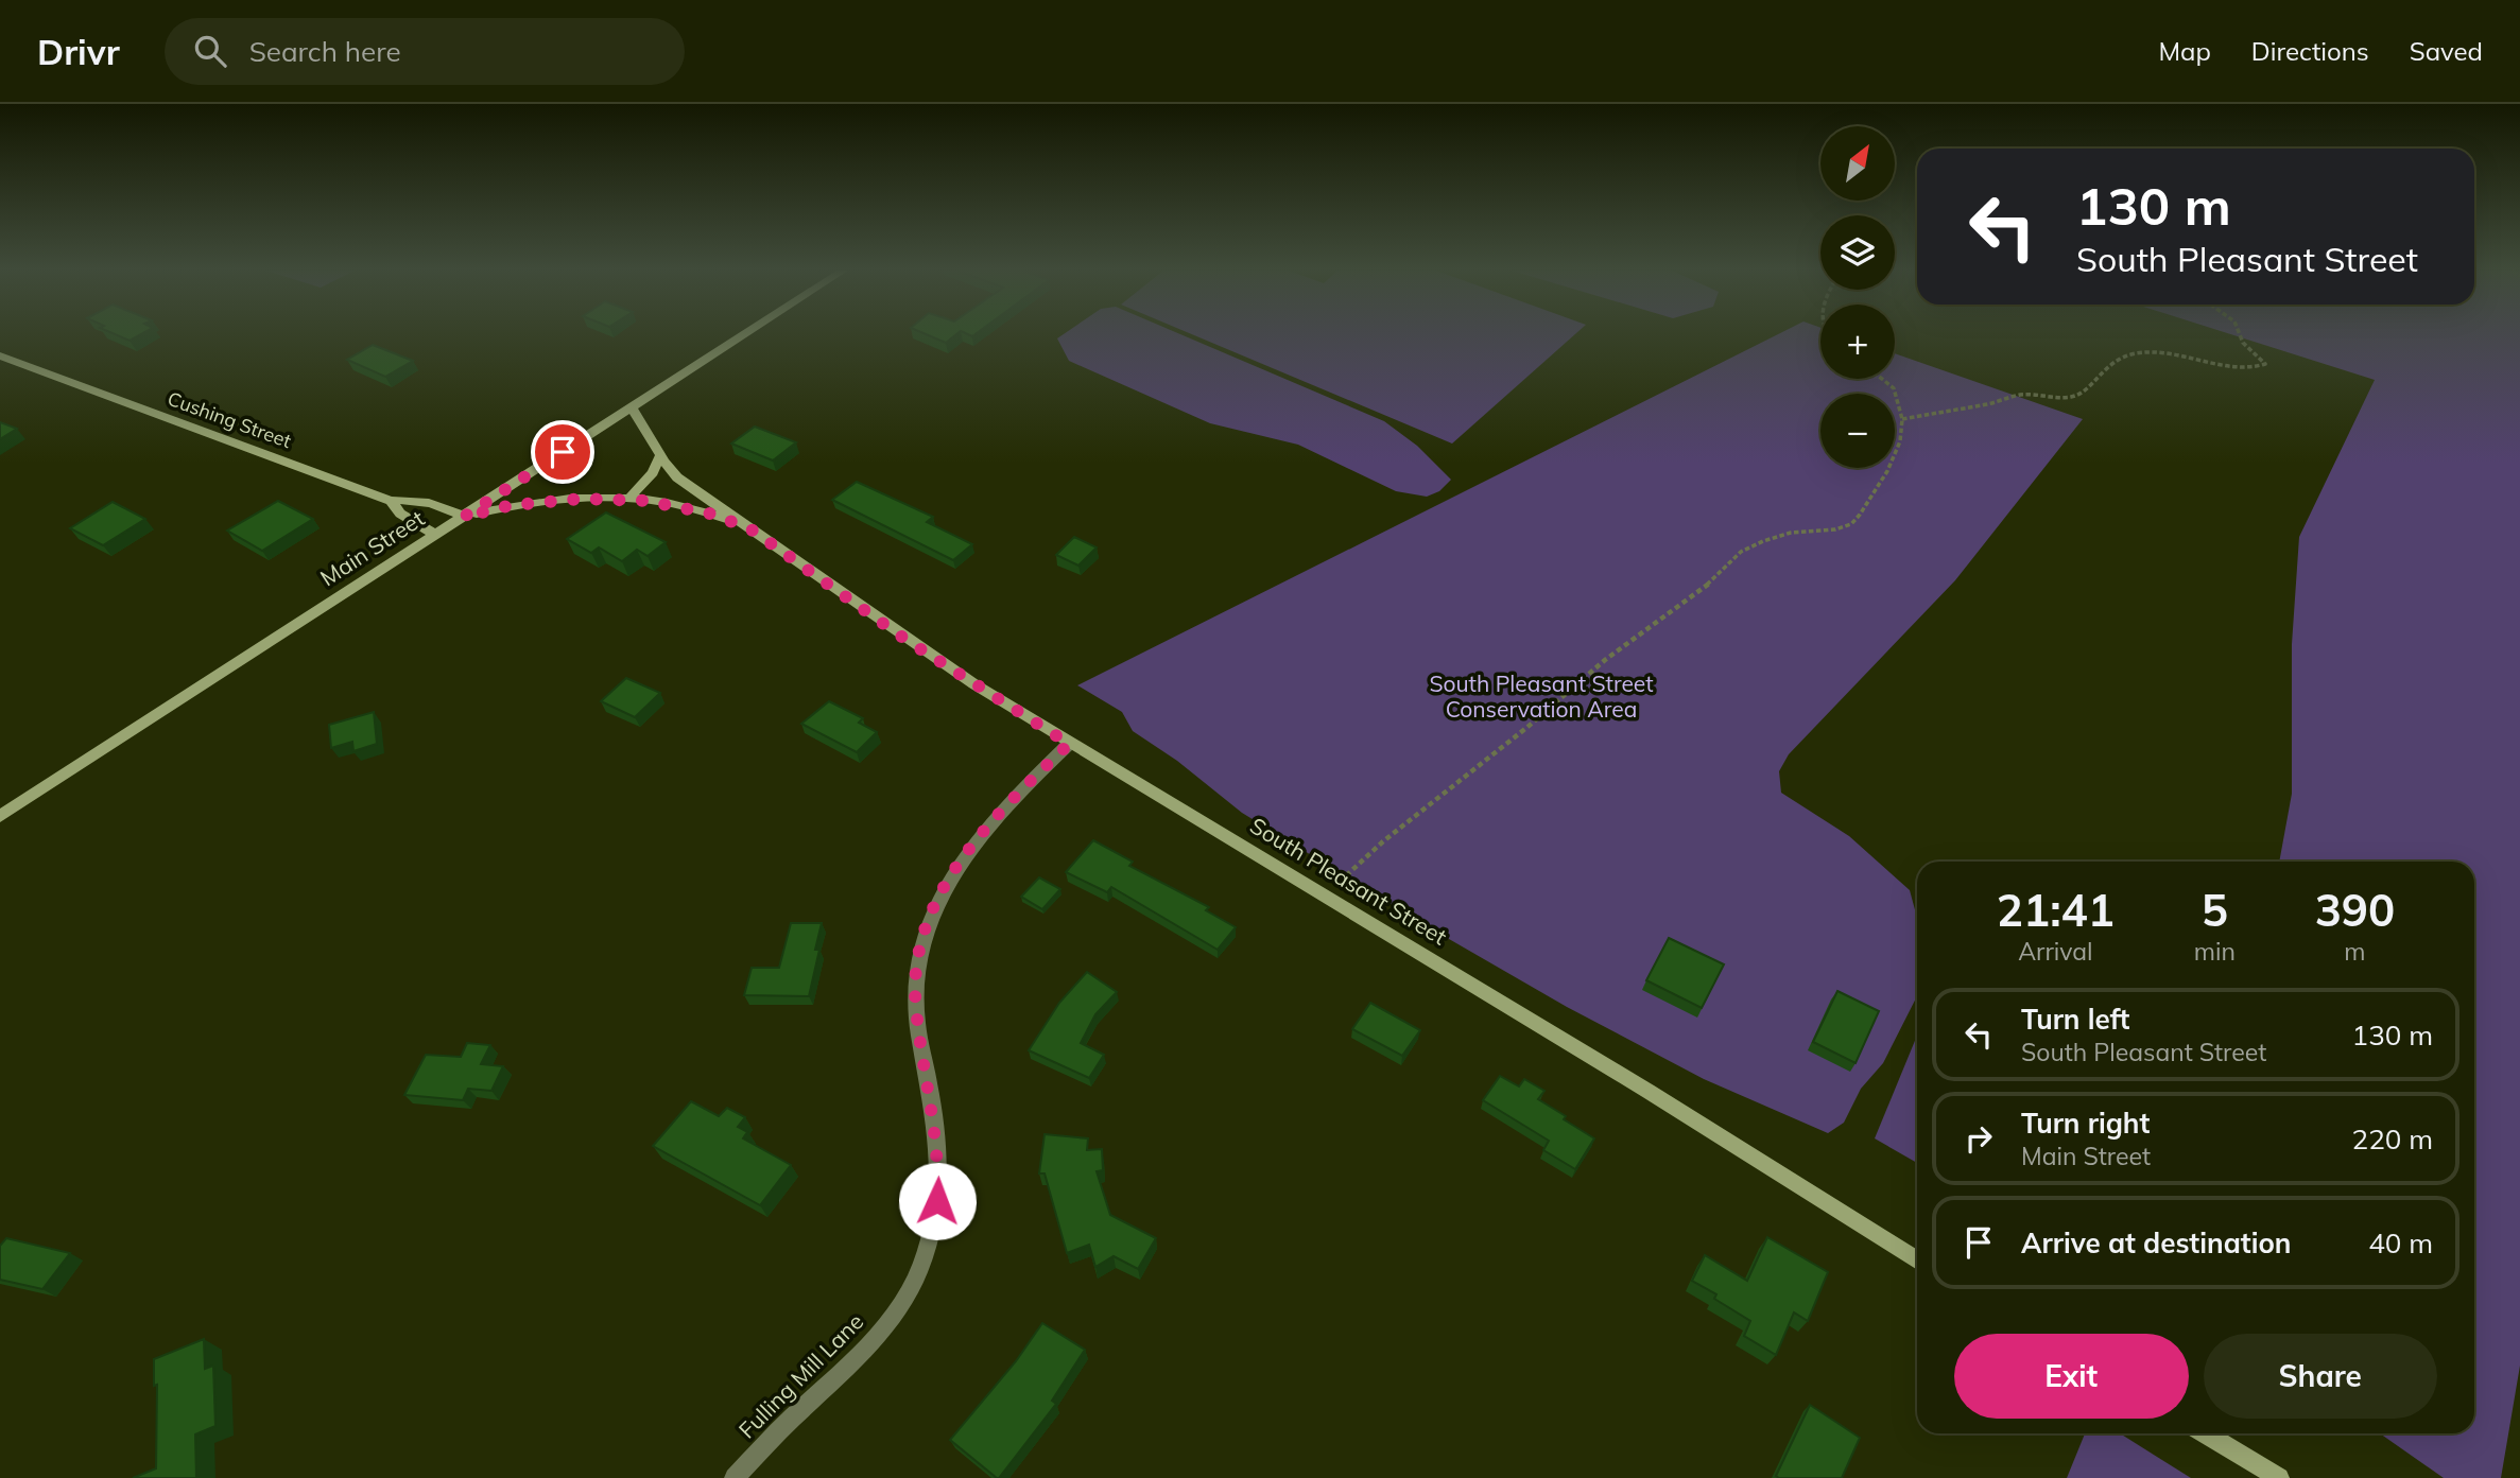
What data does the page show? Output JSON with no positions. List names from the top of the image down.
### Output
{
  "streets": {
    "street": [
      "Cushing Street",
      "Main Street",
      "South Pleasant Street",
      "Fulling Mill Lane"
    ]
  },
  "crossings": [
    ["Cushing Street", "Main Street"],
    ["Main Street", "South Pleasant Street"],
    ["South Pleasant Street", "Fulling Mill Lane"]
  ],
  "parks": ["South Pleasant Street Conservation Area"],
  "north": "top right",
  "page": {
    "header": "Drivr",
    "search": "Search here",
    "nav": ["Map", "Directions", "Saved"],
    "map_buttons": ["+", "−"],
    "turn": ["130 m", "South Pleasant Street"],
    "eta": [
      "21:41",
      "Arrival",
      "5",
      "min",
      "390",
      "m"
    ],
    "list": [
      {
        "name": "Turn left",
        "note": "South Pleasant Street",
        "value": "130 m"
      },
      {
        "name": "Turn right",
        "note": "Main Street",
        "value": "220 m"
      },
      {
        "name": "Arrive at destination",
        "value": "40 m"
      }
    ],
    "buttons": ["Exit", "Share"]
  }
}
